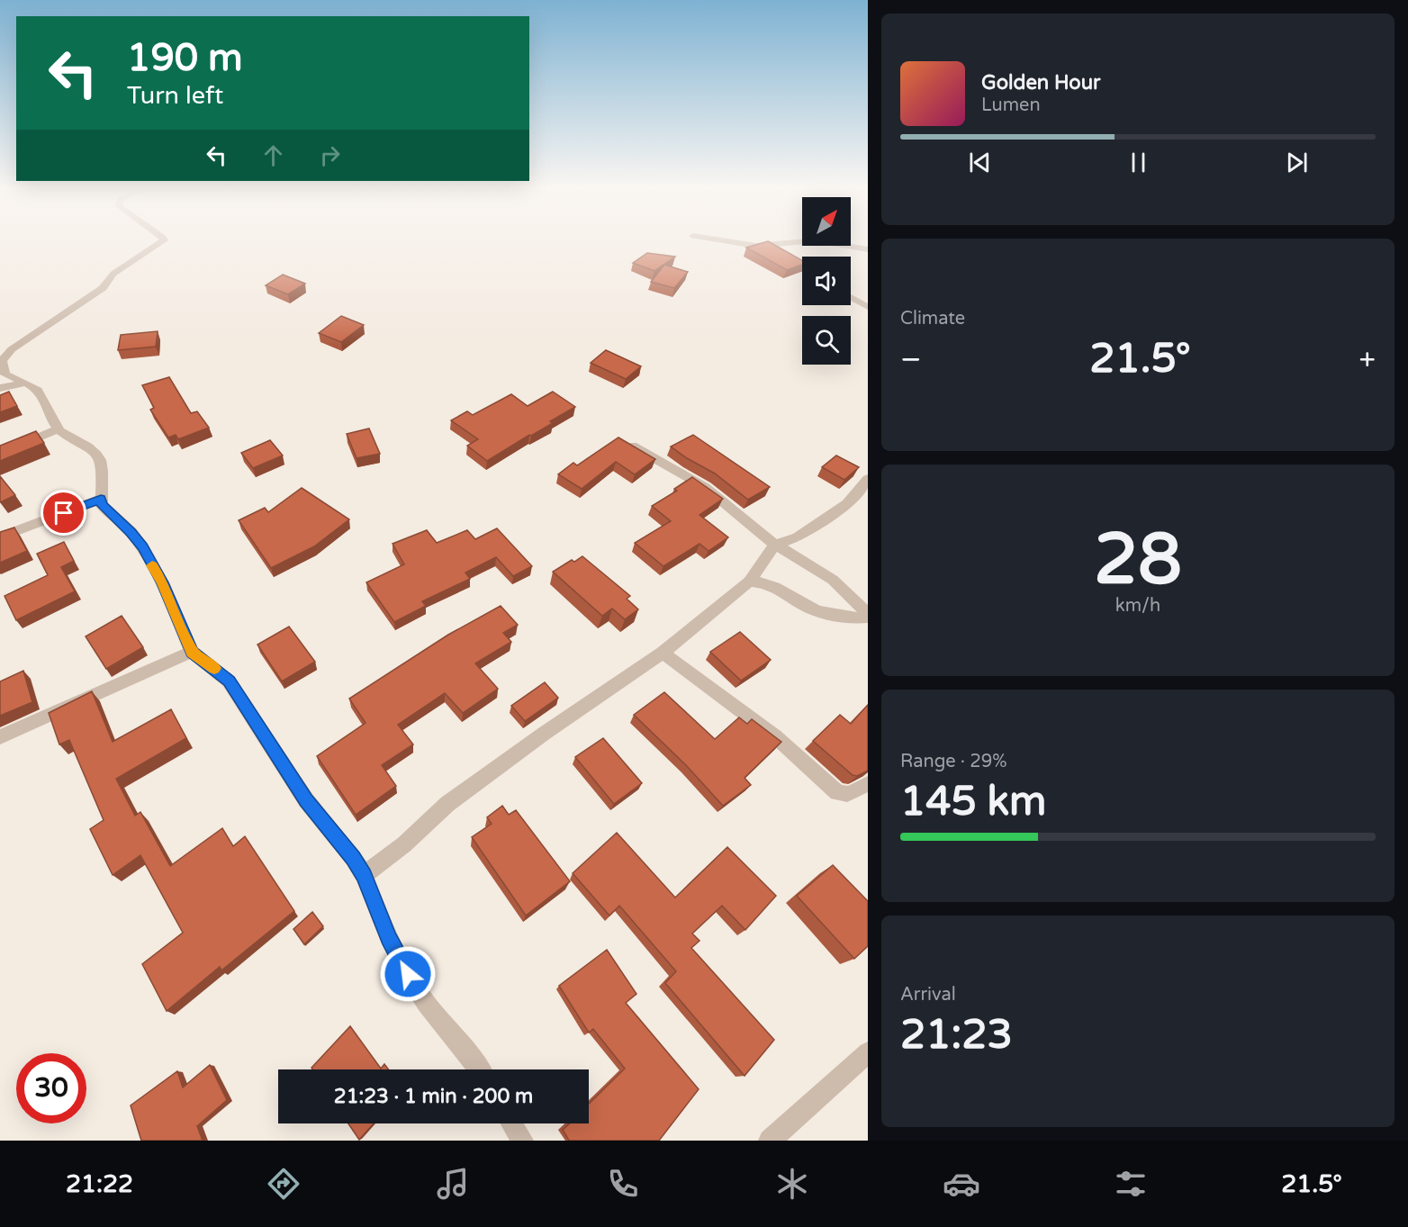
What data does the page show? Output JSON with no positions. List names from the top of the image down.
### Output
{
  "north": "top right",
  "page": {
    "turn": ["190 m", "Turn left"],
    "song": ["Golden Hour", "Lumen"],
    "tile": [
      "Climate",
      ["28", "km/h"],
      ["Range · 29%", "145 km"],
      ["Arrival", "21:23"]
    ],
    "heat": ["−", "21.5°", "+"],
    "limit": "30",
    "trip": "21:23 · 1 min · 200 m",
    "tabs": ["21:22", "21.5°"]
  }
}
